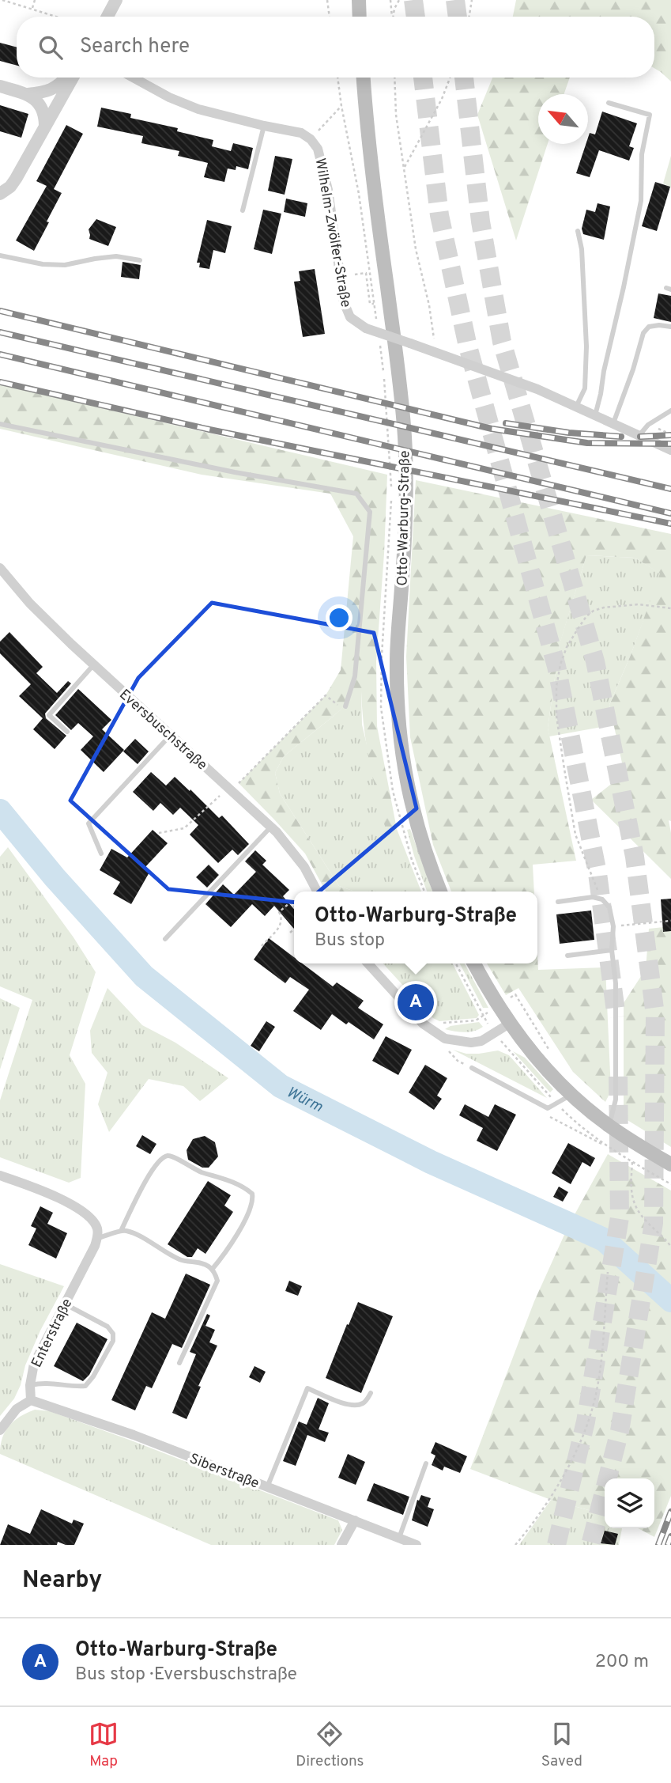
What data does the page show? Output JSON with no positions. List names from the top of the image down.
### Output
{
  "streets": {
    "main road": ["Otto-Warburg-Straße"],
    "street": [
      "Wilhelm-Zwölfer-Straße",
      "Eversbuschstraße",
      "Enterstraße",
      "Siberstraße"
    ]
  },
  "crossings": [
    ["Enterstraße", "Siberstraße"]
  ],
  "water": ["Würm"],
  "north": "top left",
  "page": {
    "search": "Search here",
    "popup": ["Otto-Warburg-Straße", "Bus stop"],
    "pins": "A",
    "heading": "Nearby",
    "list": [
      {
        "mark": "A",
        "name": "Otto-Warburg-Straße",
        "note": "Bus stop · Eversbuschstraße",
        "value": "200 m"
      }
    ],
    "nav": ["Map", "Directions", "Saved"]
  }
}
